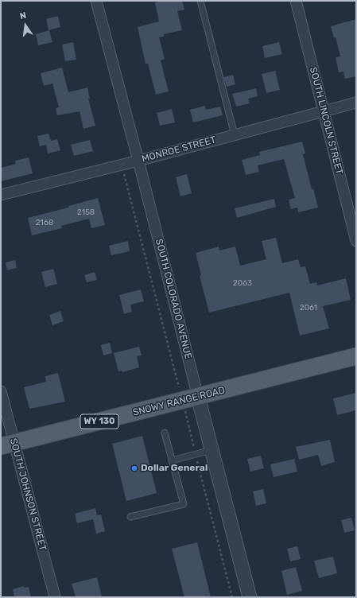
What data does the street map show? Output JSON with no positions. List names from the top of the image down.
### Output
{
  "streets": {
    "main road": ["SNOWY RANGE ROAD", "WY 130"],
    "street": [
      "SOUTH LINCOLN STREET",
      "MONROE STREET",
      "SOUTH COLORADO AVENUE",
      "SOUTH JOHNSON STREET"
    ]
  },
  "crossings": [
    ["SOUTH LINCOLN STREET", "MONROE STREET"],
    ["MONROE STREET", "SOUTH COLORADO AVENUE"],
    ["SOUTH COLORADO AVENUE", "SNOWY RANGE ROAD"],
    ["SNOWY RANGE ROAD", "SOUTH JOHNSON STREET"]
  ],
  "places": ["Dollar General"],
  "house_numbers": [
    "2158",
    "2168",
    "2063",
    "2061"
  ],
  "north": "top"
}
